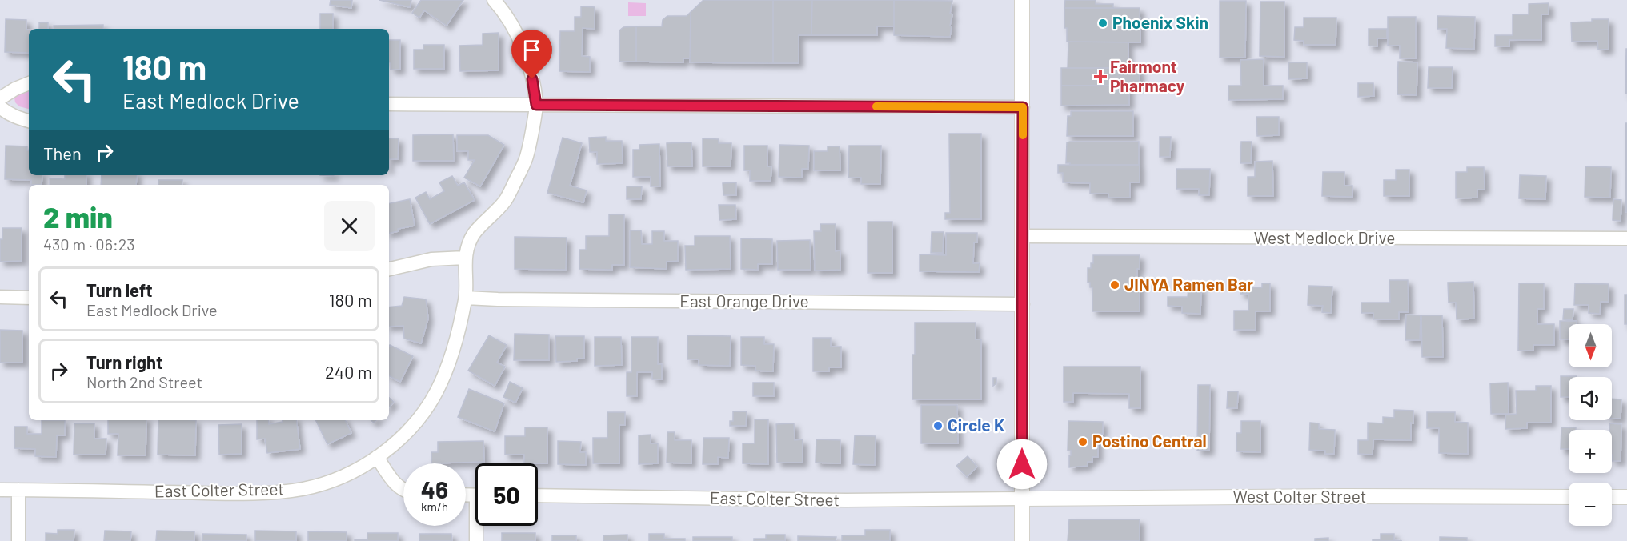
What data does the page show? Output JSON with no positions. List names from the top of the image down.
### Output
{
  "streets": {
    "street": [
      "West Medlock Drive",
      "East Orange Drive",
      "East Colter Street",
      "West Colter Street"
    ]
  },
  "crossings": [
    ["East Orange Drive", "East Colter Street"],
    ["East Colter Street", "West Colter Street"]
  ],
  "places": {
    "other": [
      "Phoenix Skin",
      "JINYA Ramen Bar",
      "Circle K",
      "Postino Central"
    ],
    "health": ["Fairmont Pharmacy"]
  },
  "north": "bottom",
  "page": {
    "turn": ["180 m", "East Medlock Drive"],
    "then": "Then",
    "heading": ["2 min", "430 m · 06:23"],
    "list": [
      {
        "name": "Turn left",
        "note": "East Medlock Drive",
        "value": "180 m"
      },
      {
        "name": "Turn right",
        "note": "North 2nd Street",
        "value": "240 m"
      }
    ],
    "map_buttons": ["+", "−"],
    "speed": "46 km/h",
    "limit": "50"
  }
}
